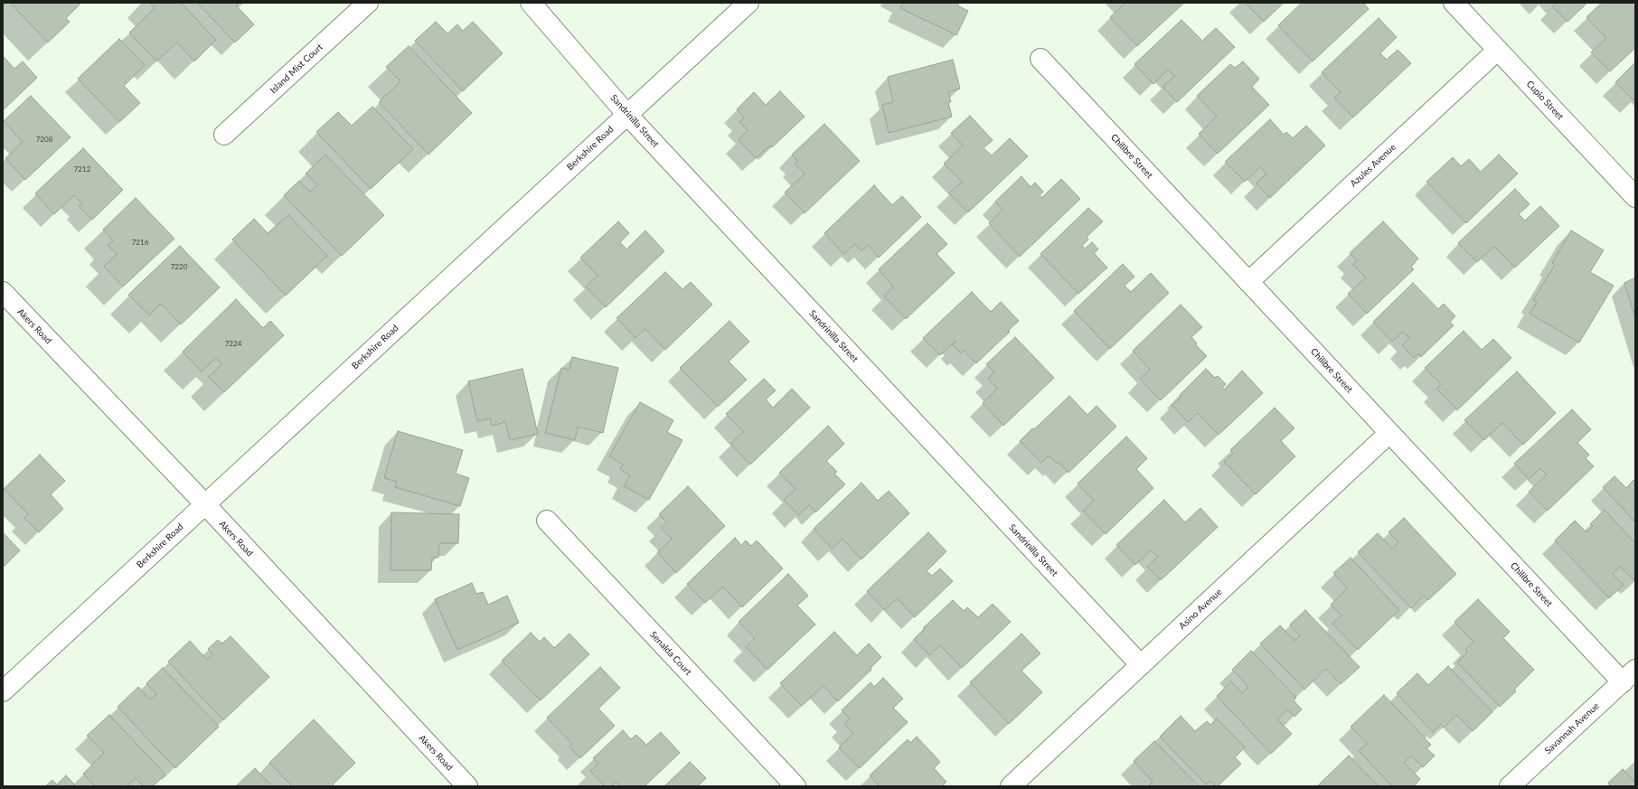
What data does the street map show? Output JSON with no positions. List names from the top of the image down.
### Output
{
  "streets": {
    "street": [
      "Island Mist Court",
      "Cupio Street",
      "Sandrinilla Street",
      "Berkshire Road",
      "Chilibre Street",
      "Azules Avenue",
      "Akers Road",
      "Asino Avenue",
      "Senalda Court",
      "Savannah Avenue"
    ]
  },
  "crossings": [
    ["Cupio Street", "Azules Avenue"],
    ["Sandrinilla Street", "Berkshire Road"],
    ["Sandrinilla Street", "Asino Avenue"],
    ["Berkshire Road", "Akers Road"],
    ["Chilibre Street", "Azules Avenue"],
    ["Chilibre Street", "Asino Avenue"],
    ["Chilibre Street", "Savannah Avenue"]
  ],
  "house_numbers": [
    "7208",
    "7212",
    "7216",
    "7220",
    "7224"
  ]
}
